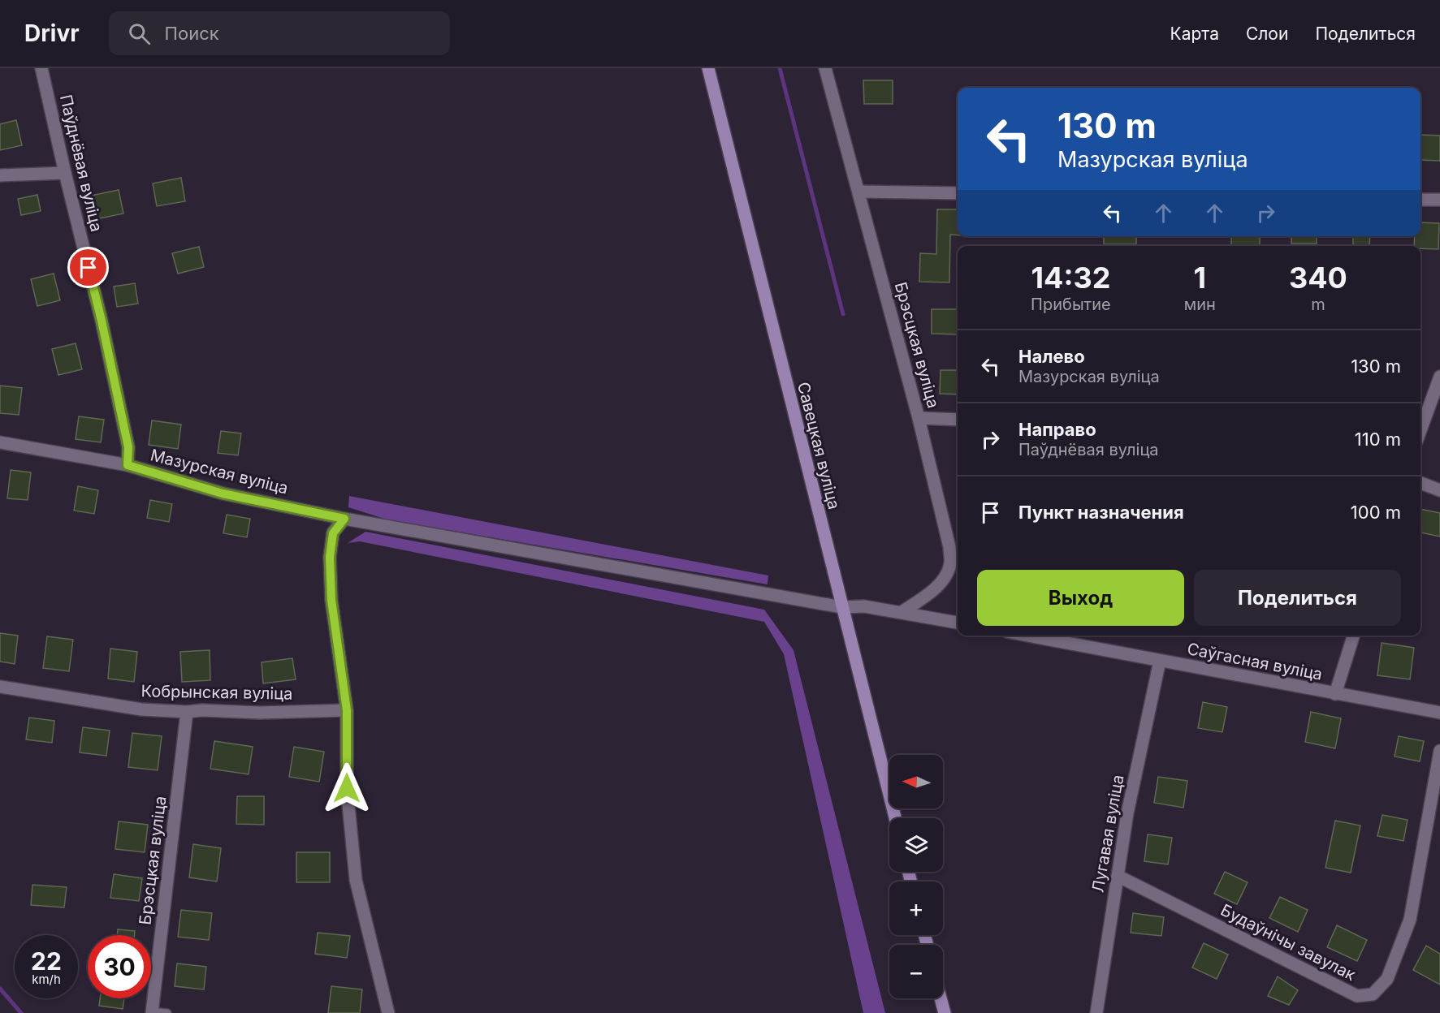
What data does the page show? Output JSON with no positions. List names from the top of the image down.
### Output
{
  "streets": {
    "main road": ["Савецкая вуліца"],
    "street": [
      "Паўднёвая вуліца",
      "Брэсцкая вуліца",
      "Мазурская вуліца",
      "Саўгасная вуліца",
      "Кобрынская вуліца",
      "Лугавая вуліца",
      "Будаўнічы завулак"
    ]
  },
  "crossings": [
    ["Паўднёвая вуліца", "Мазурская вуліца"],
    ["Брэсцкая вуліца", "Кобрынская вуліца"],
    ["Савецкая вуліца", "Мазурская вуліца"],
    ["Саўгасная вуліца", "Лугавая вуліца"],
    ["Лугавая вуліца", "Будаўнічы завулак"]
  ],
  "north": "left",
  "page": {
    "header": "Drivr",
    "search": "Поиск",
    "nav": ["Карта", "Слои", "Поделиться"],
    "turn": ["130 m", "Мазурская вуліца"],
    "eta": [
      "14:32",
      "Прибытие",
      "1",
      "мин",
      "340",
      "m"
    ],
    "list": [
      {
        "name": "Налево",
        "note": "Мазурская вуліца",
        "value": "130 m"
      },
      {
        "name": "Направо",
        "note": "Паўднёвая вуліца",
        "value": "110 m"
      },
      {
        "name": "Пункт назначения",
        "value": "100 m"
      }
    ],
    "buttons": ["Выход", "Поделиться"],
    "map_buttons": ["+", "−"],
    "speed": "22 km/h",
    "limit": "30"
  }
}
